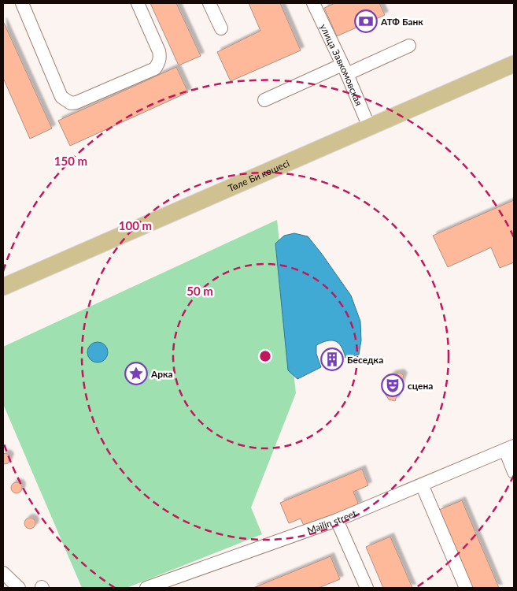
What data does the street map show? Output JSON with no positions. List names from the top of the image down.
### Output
{
  "streets": {
    "main road": ["Төле Би көшесі"],
    "street": ["улица Завкомовская", "Mailin street"]
  },
  "crossings": [
    ["улица Завкомовская", "Төле Би көшесі"]
  ],
  "places": {
    "bank": ["АТФ Банк"],
    "building": ["Беседка"],
    "place": ["Арка"],
    "theatre": ["сцена"]
  },
  "rings": ["150 m", "100 m", "50 m"]
}
